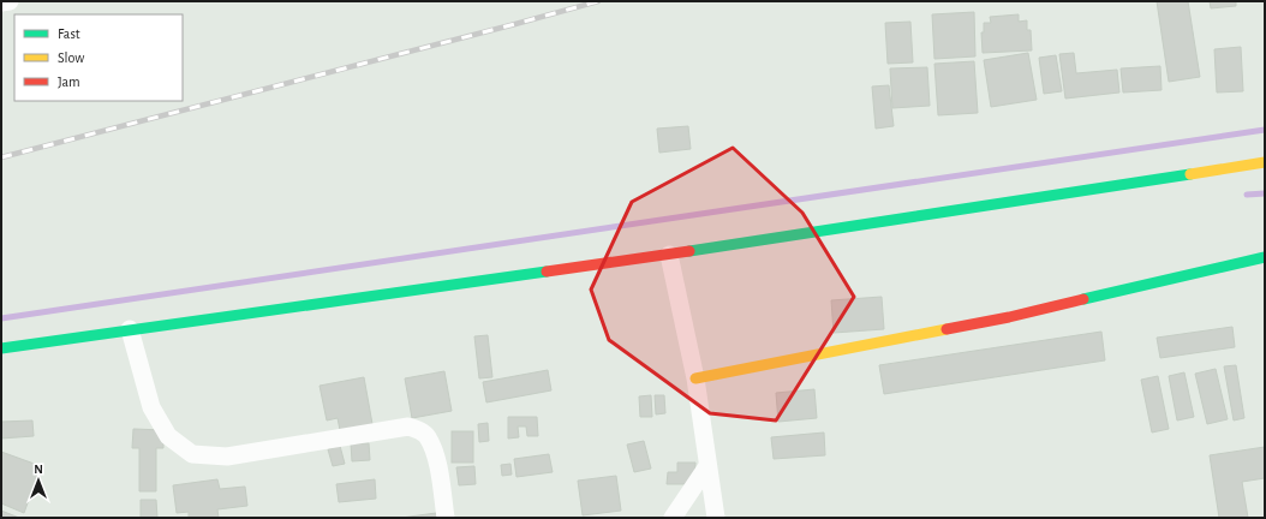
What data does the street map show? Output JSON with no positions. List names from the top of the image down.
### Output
{
  "legend": ["Fast", "Slow", "Jam"],
  "north": "top"
}
